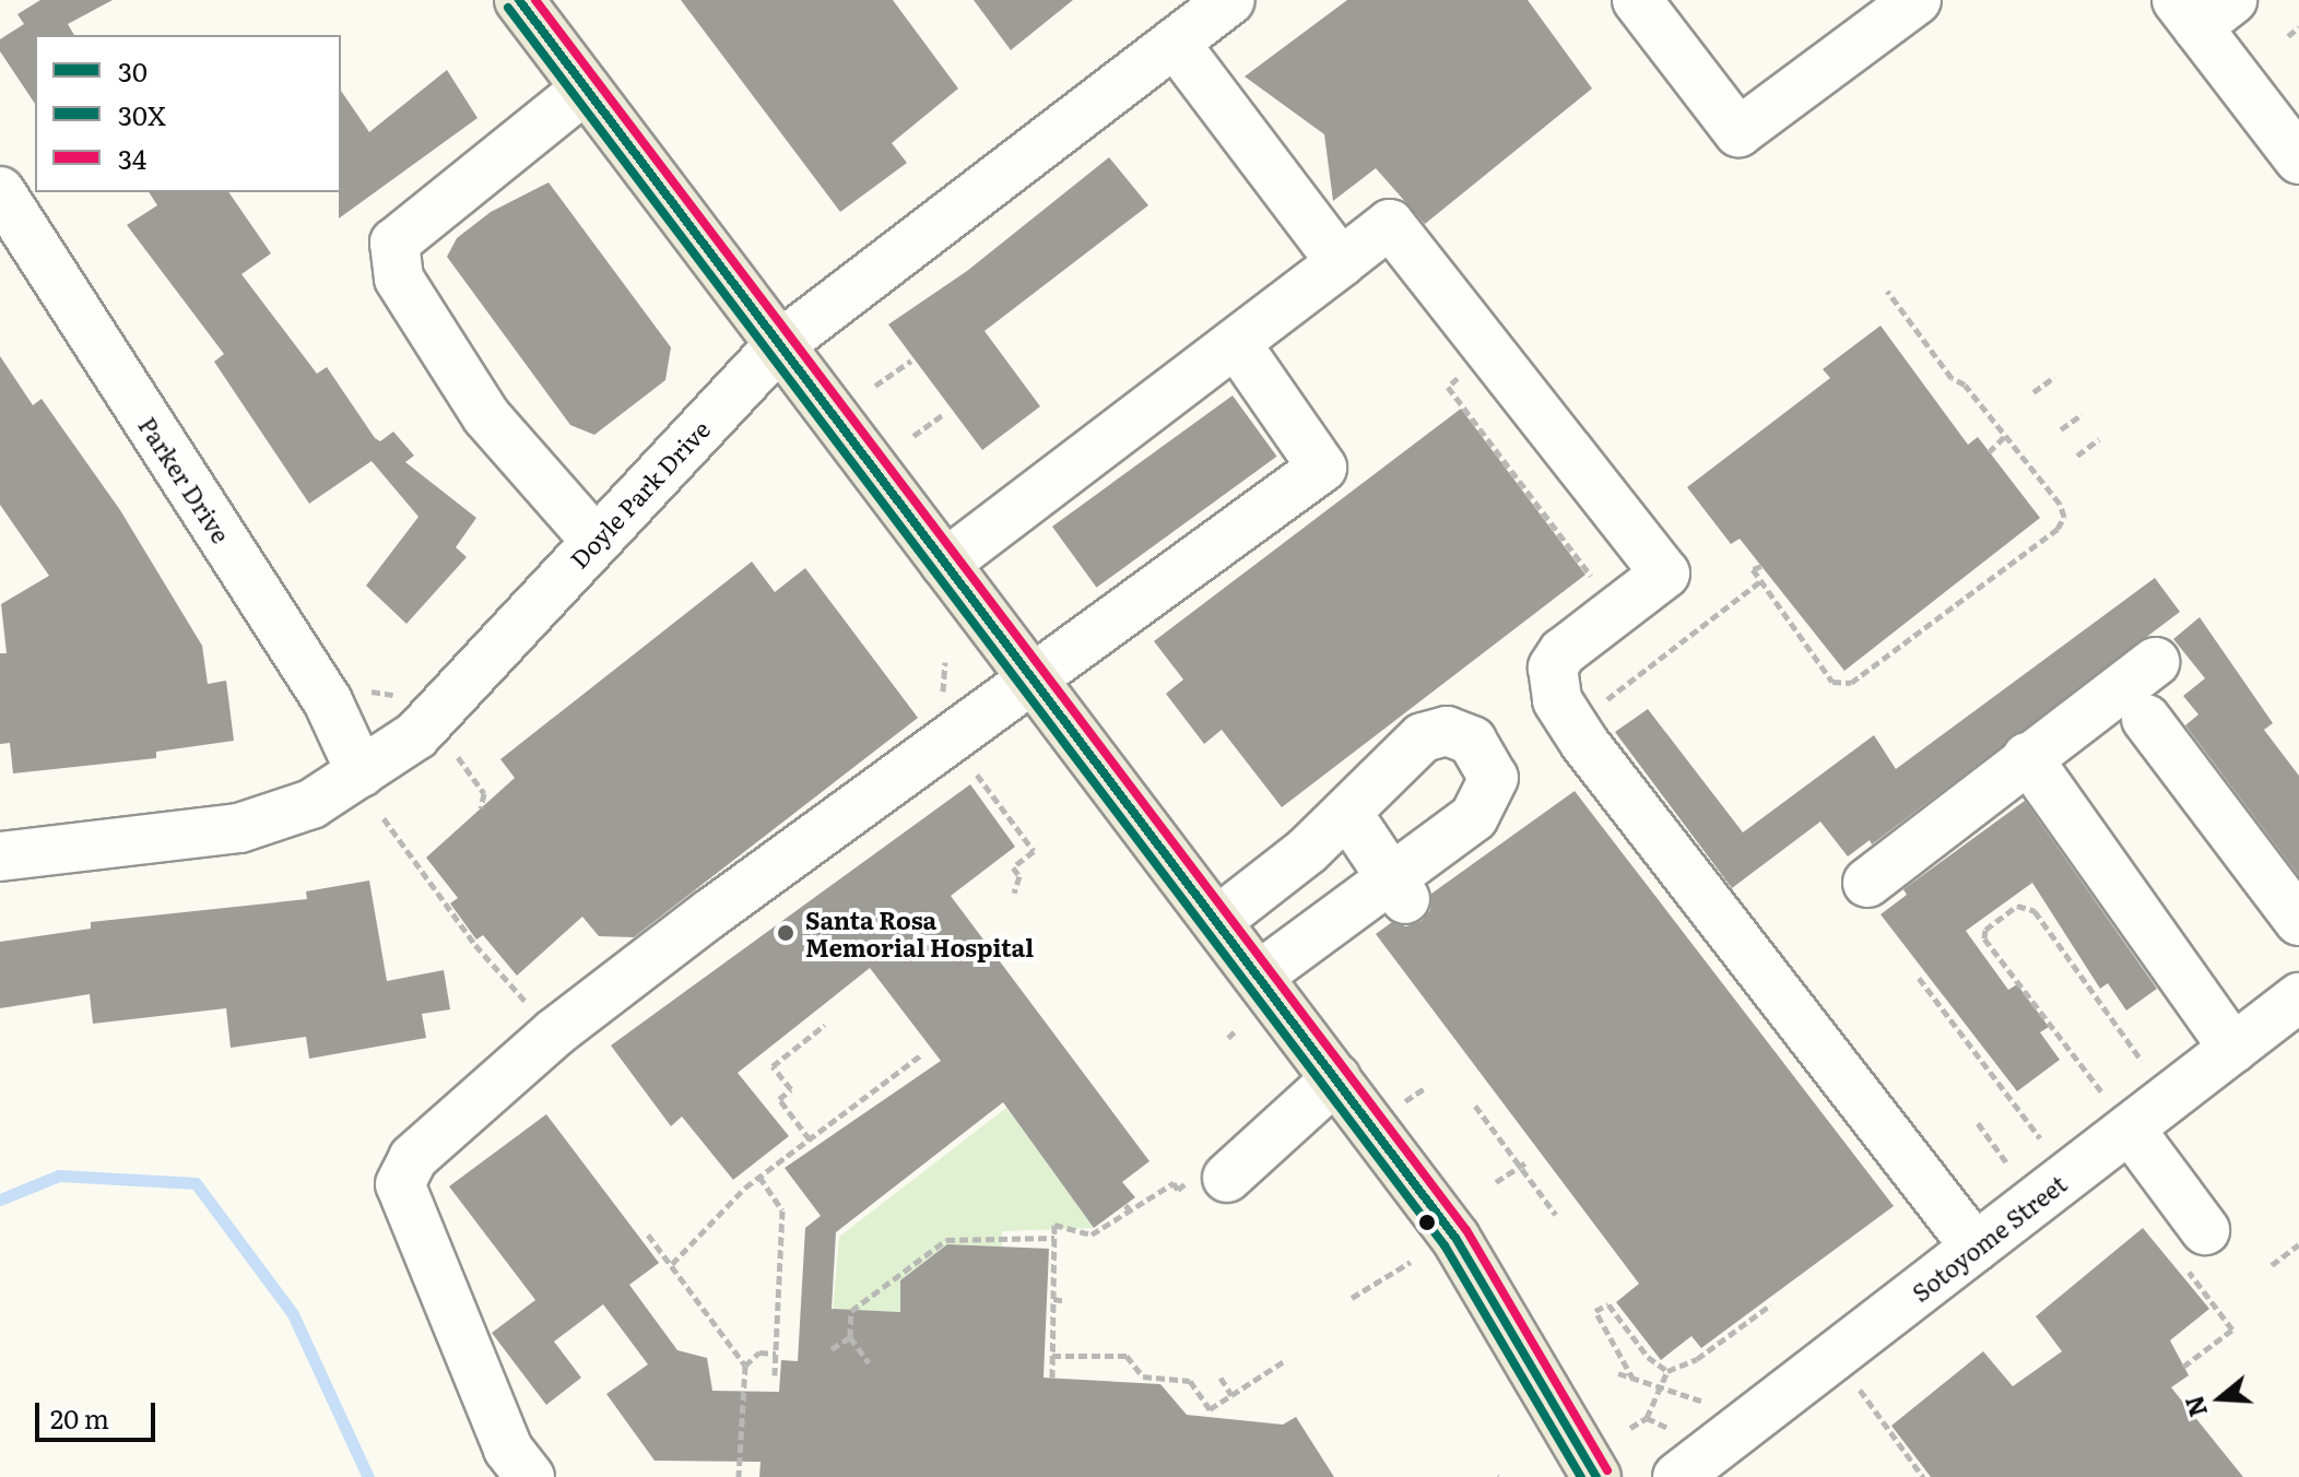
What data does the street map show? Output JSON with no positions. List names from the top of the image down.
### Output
{
  "streets": {
    "street": ["Parker Drive", "Doyle Park Drive", "Sotoyome Street"]
  },
  "crossings": [
    ["Parker Drive", "Doyle Park Drive"]
  ],
  "places": ["Santa Rosa Memorial Hospital"],
  "lines": ["transit line 30", "transit line 34", "transit line 30X"],
  "legend": ["30", "30X", "34"],
  "scale_bar": "20 m",
  "north": "left"
}
